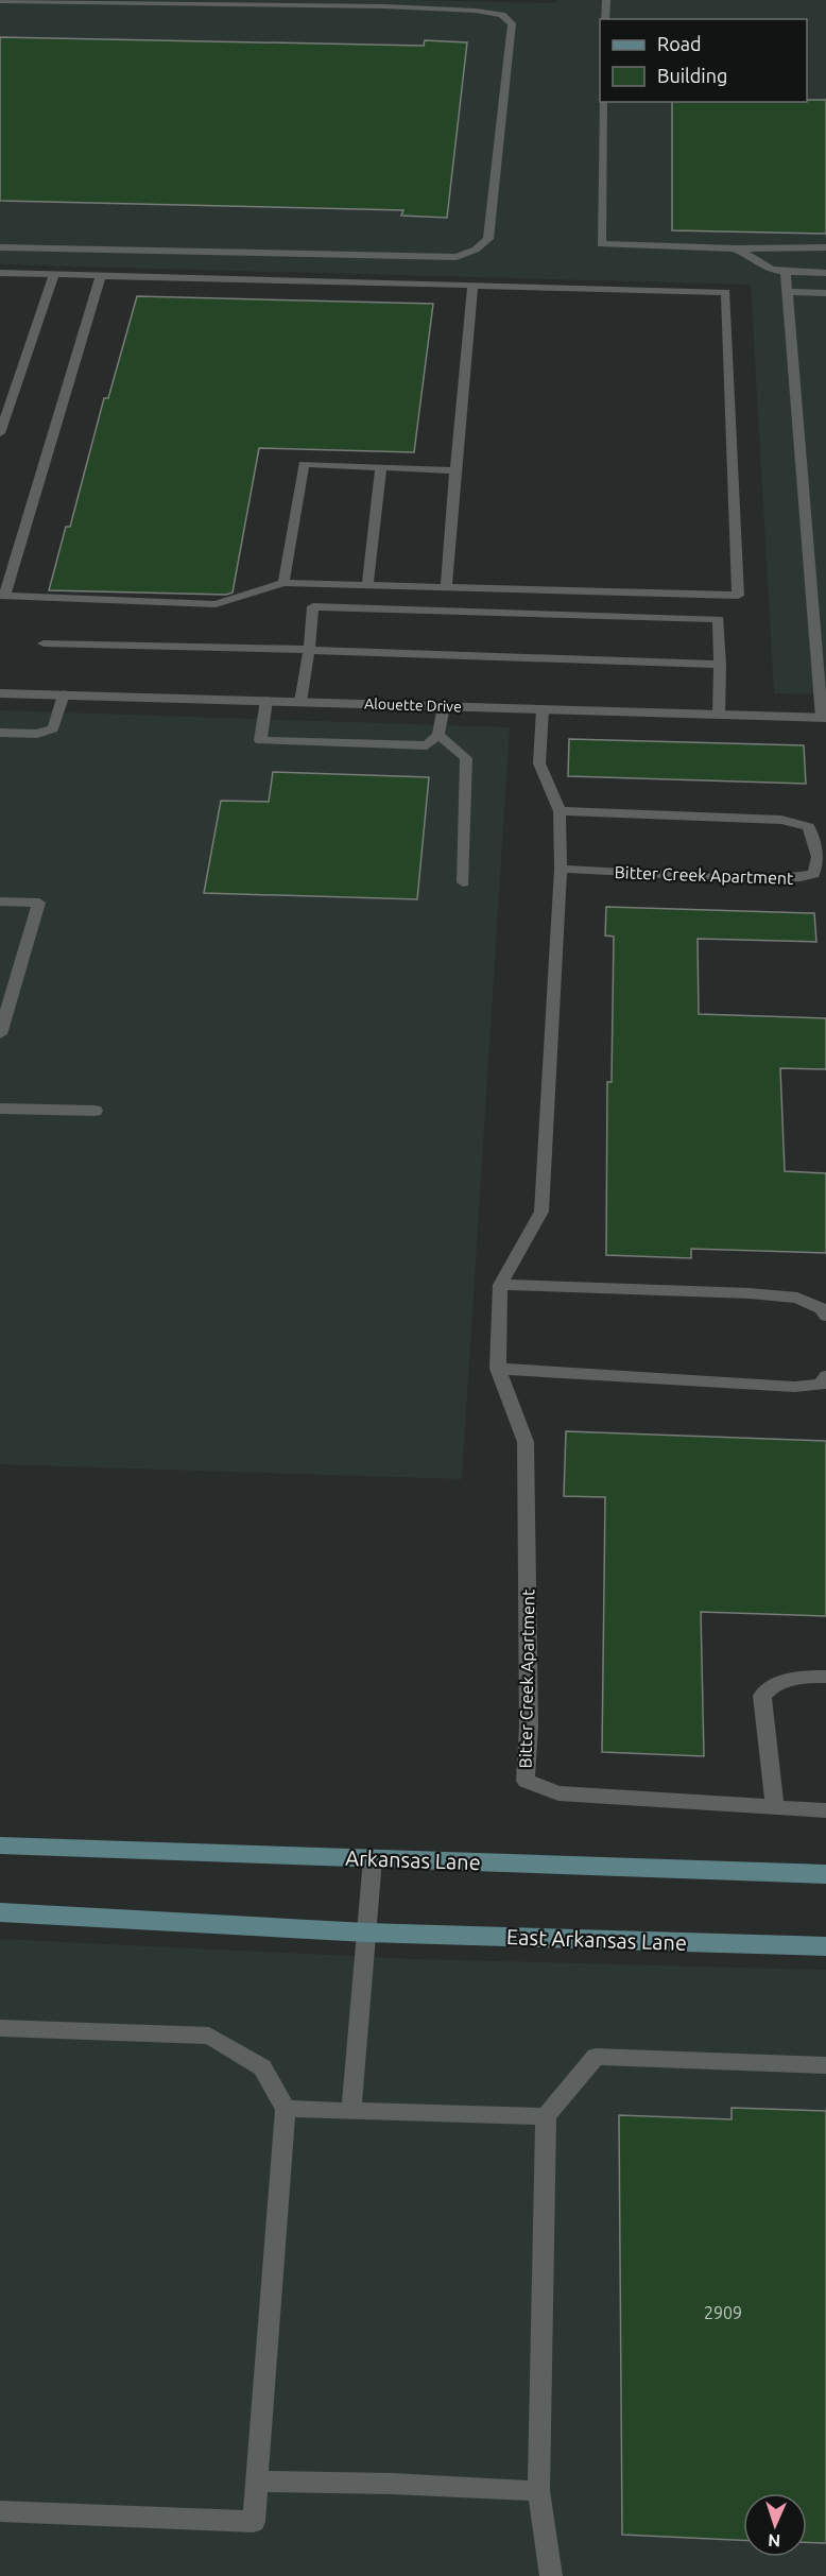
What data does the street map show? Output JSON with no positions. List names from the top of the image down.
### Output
{
  "streets": {
    "main road": ["Arkansas Lane", "East Arkansas Lane"],
    "street": ["Alouette Drive"],
    "lane": ["Bitter Creek Apartment"]
  },
  "crossings": [
    ["Alouette Drive", "Bitter Creek Apartment"]
  ],
  "house_numbers": ["2909"],
  "legend": ["Road", "Building"],
  "north": "bottom"
}
